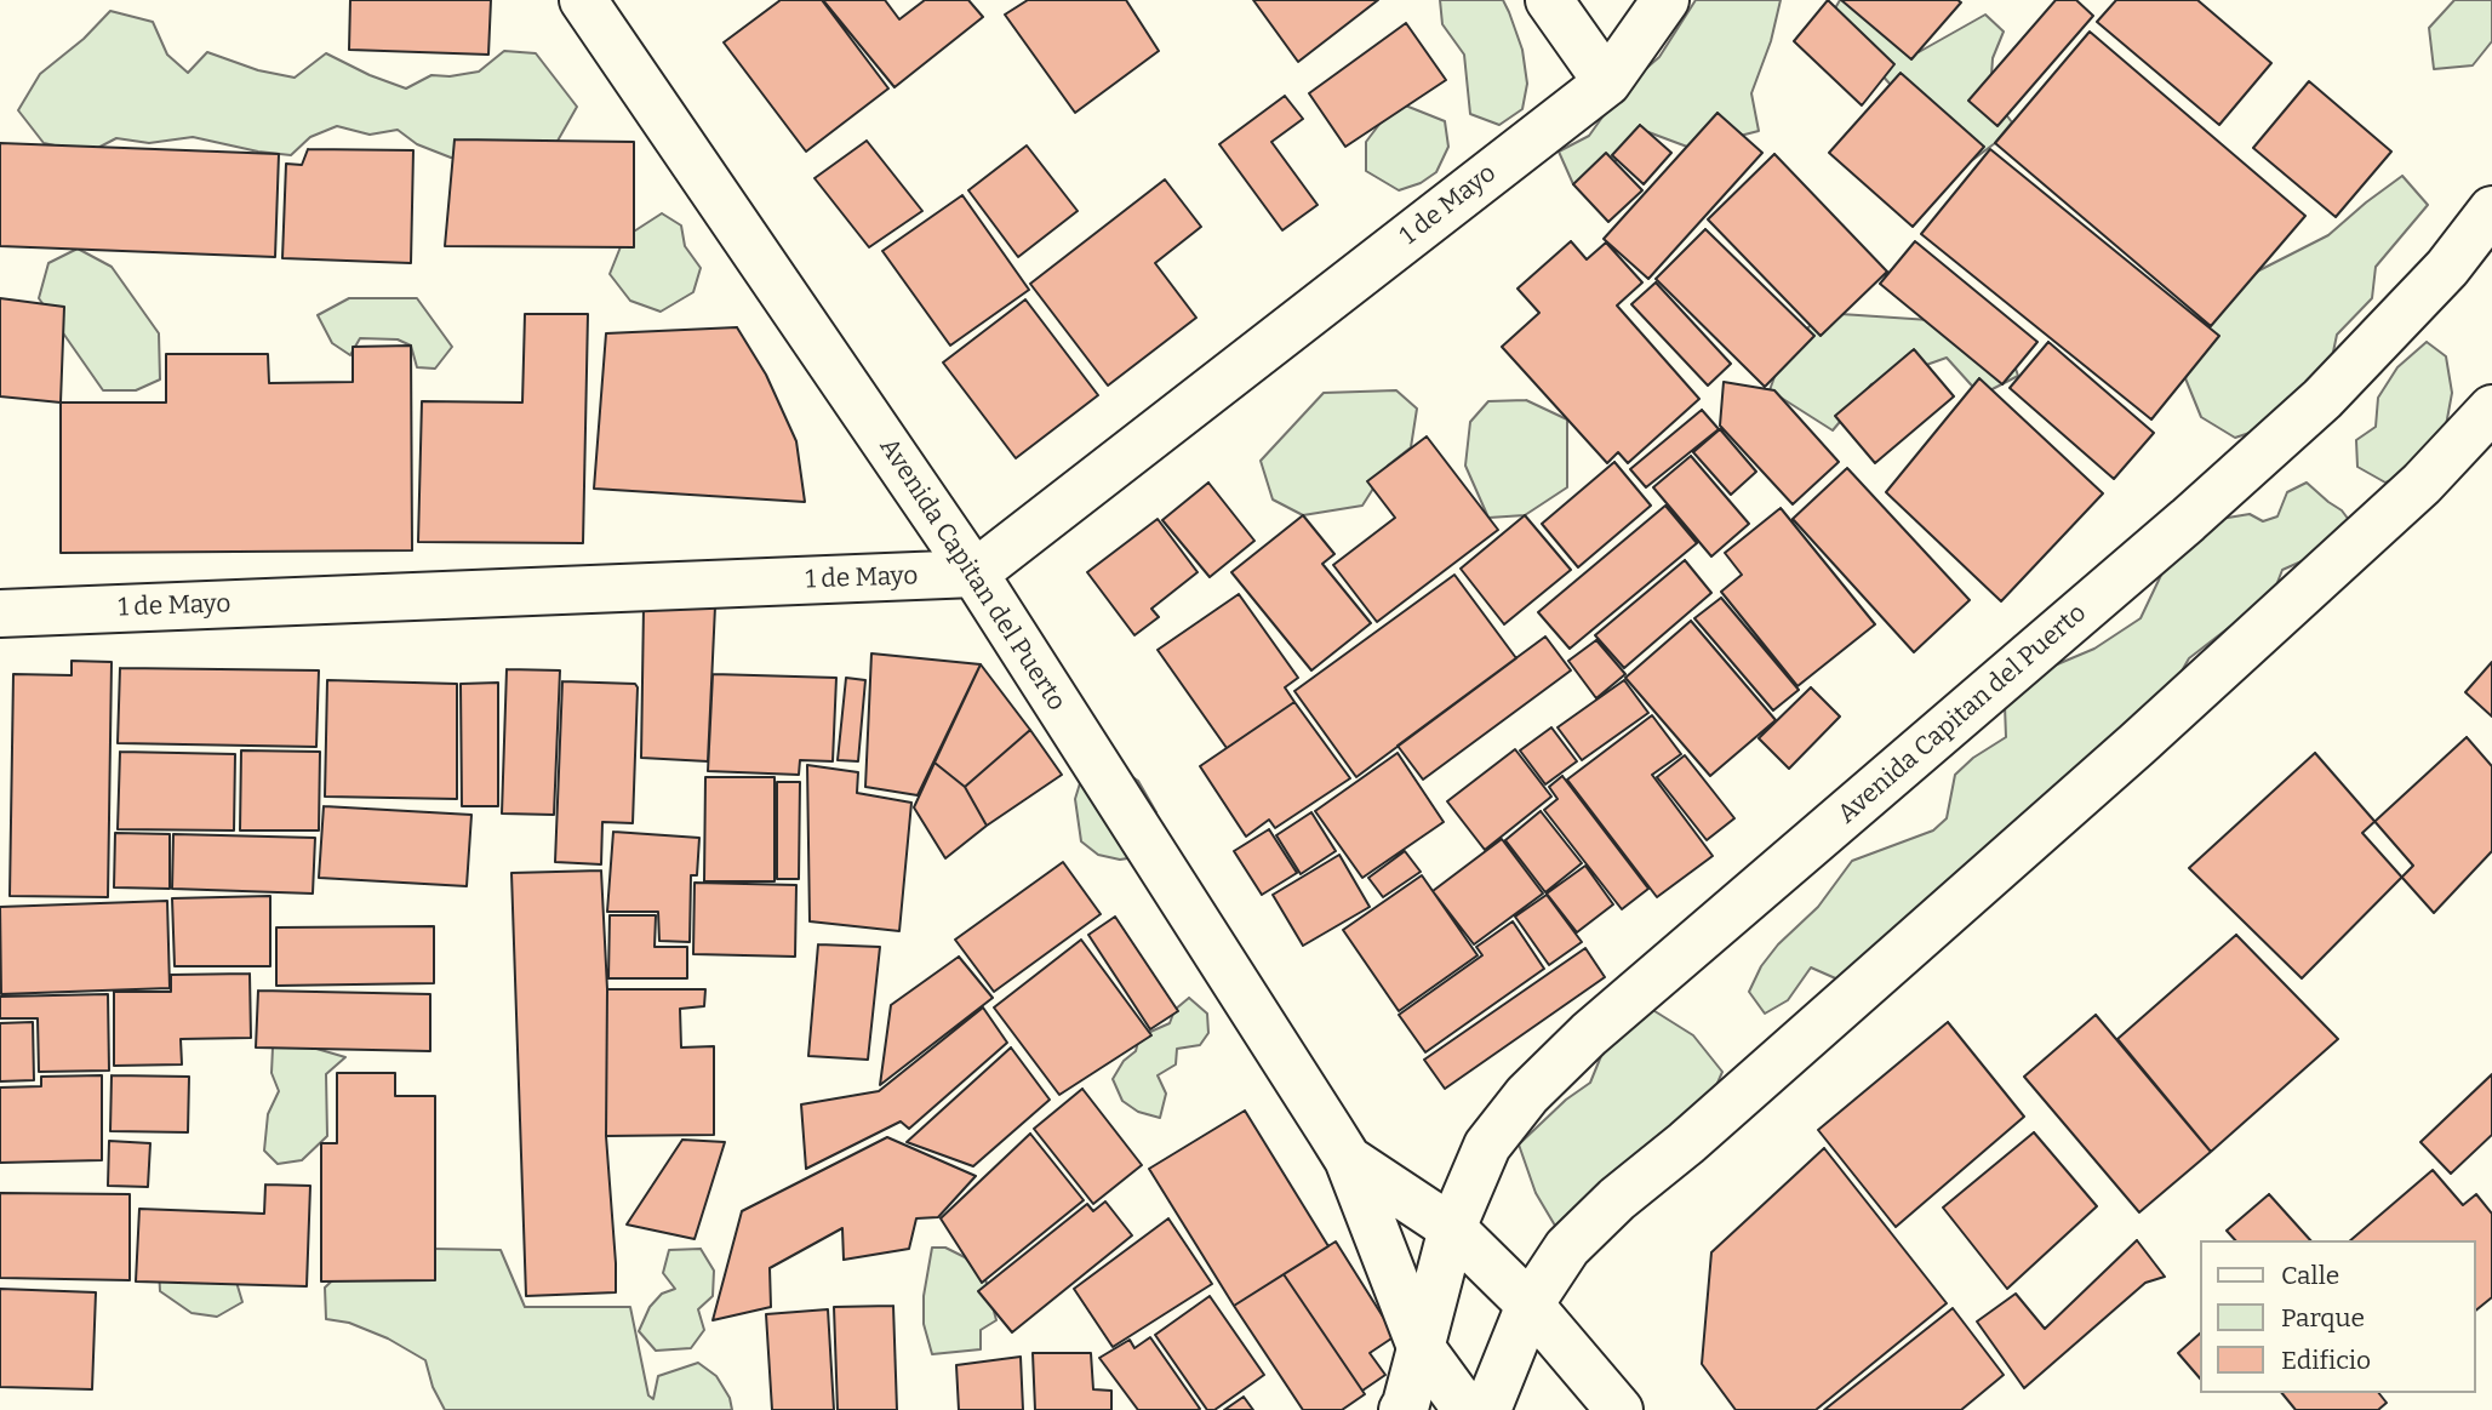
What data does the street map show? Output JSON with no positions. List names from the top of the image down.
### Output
{
  "streets": {
    "street": ["1 de Mayo", "Avenida Capitan del Puerto"]
  },
  "crossings": [
    ["1 de Mayo", "Avenida Capitan del Puerto"]
  ],
  "legend": ["Calle", "Parque", "Edificio"]
}
